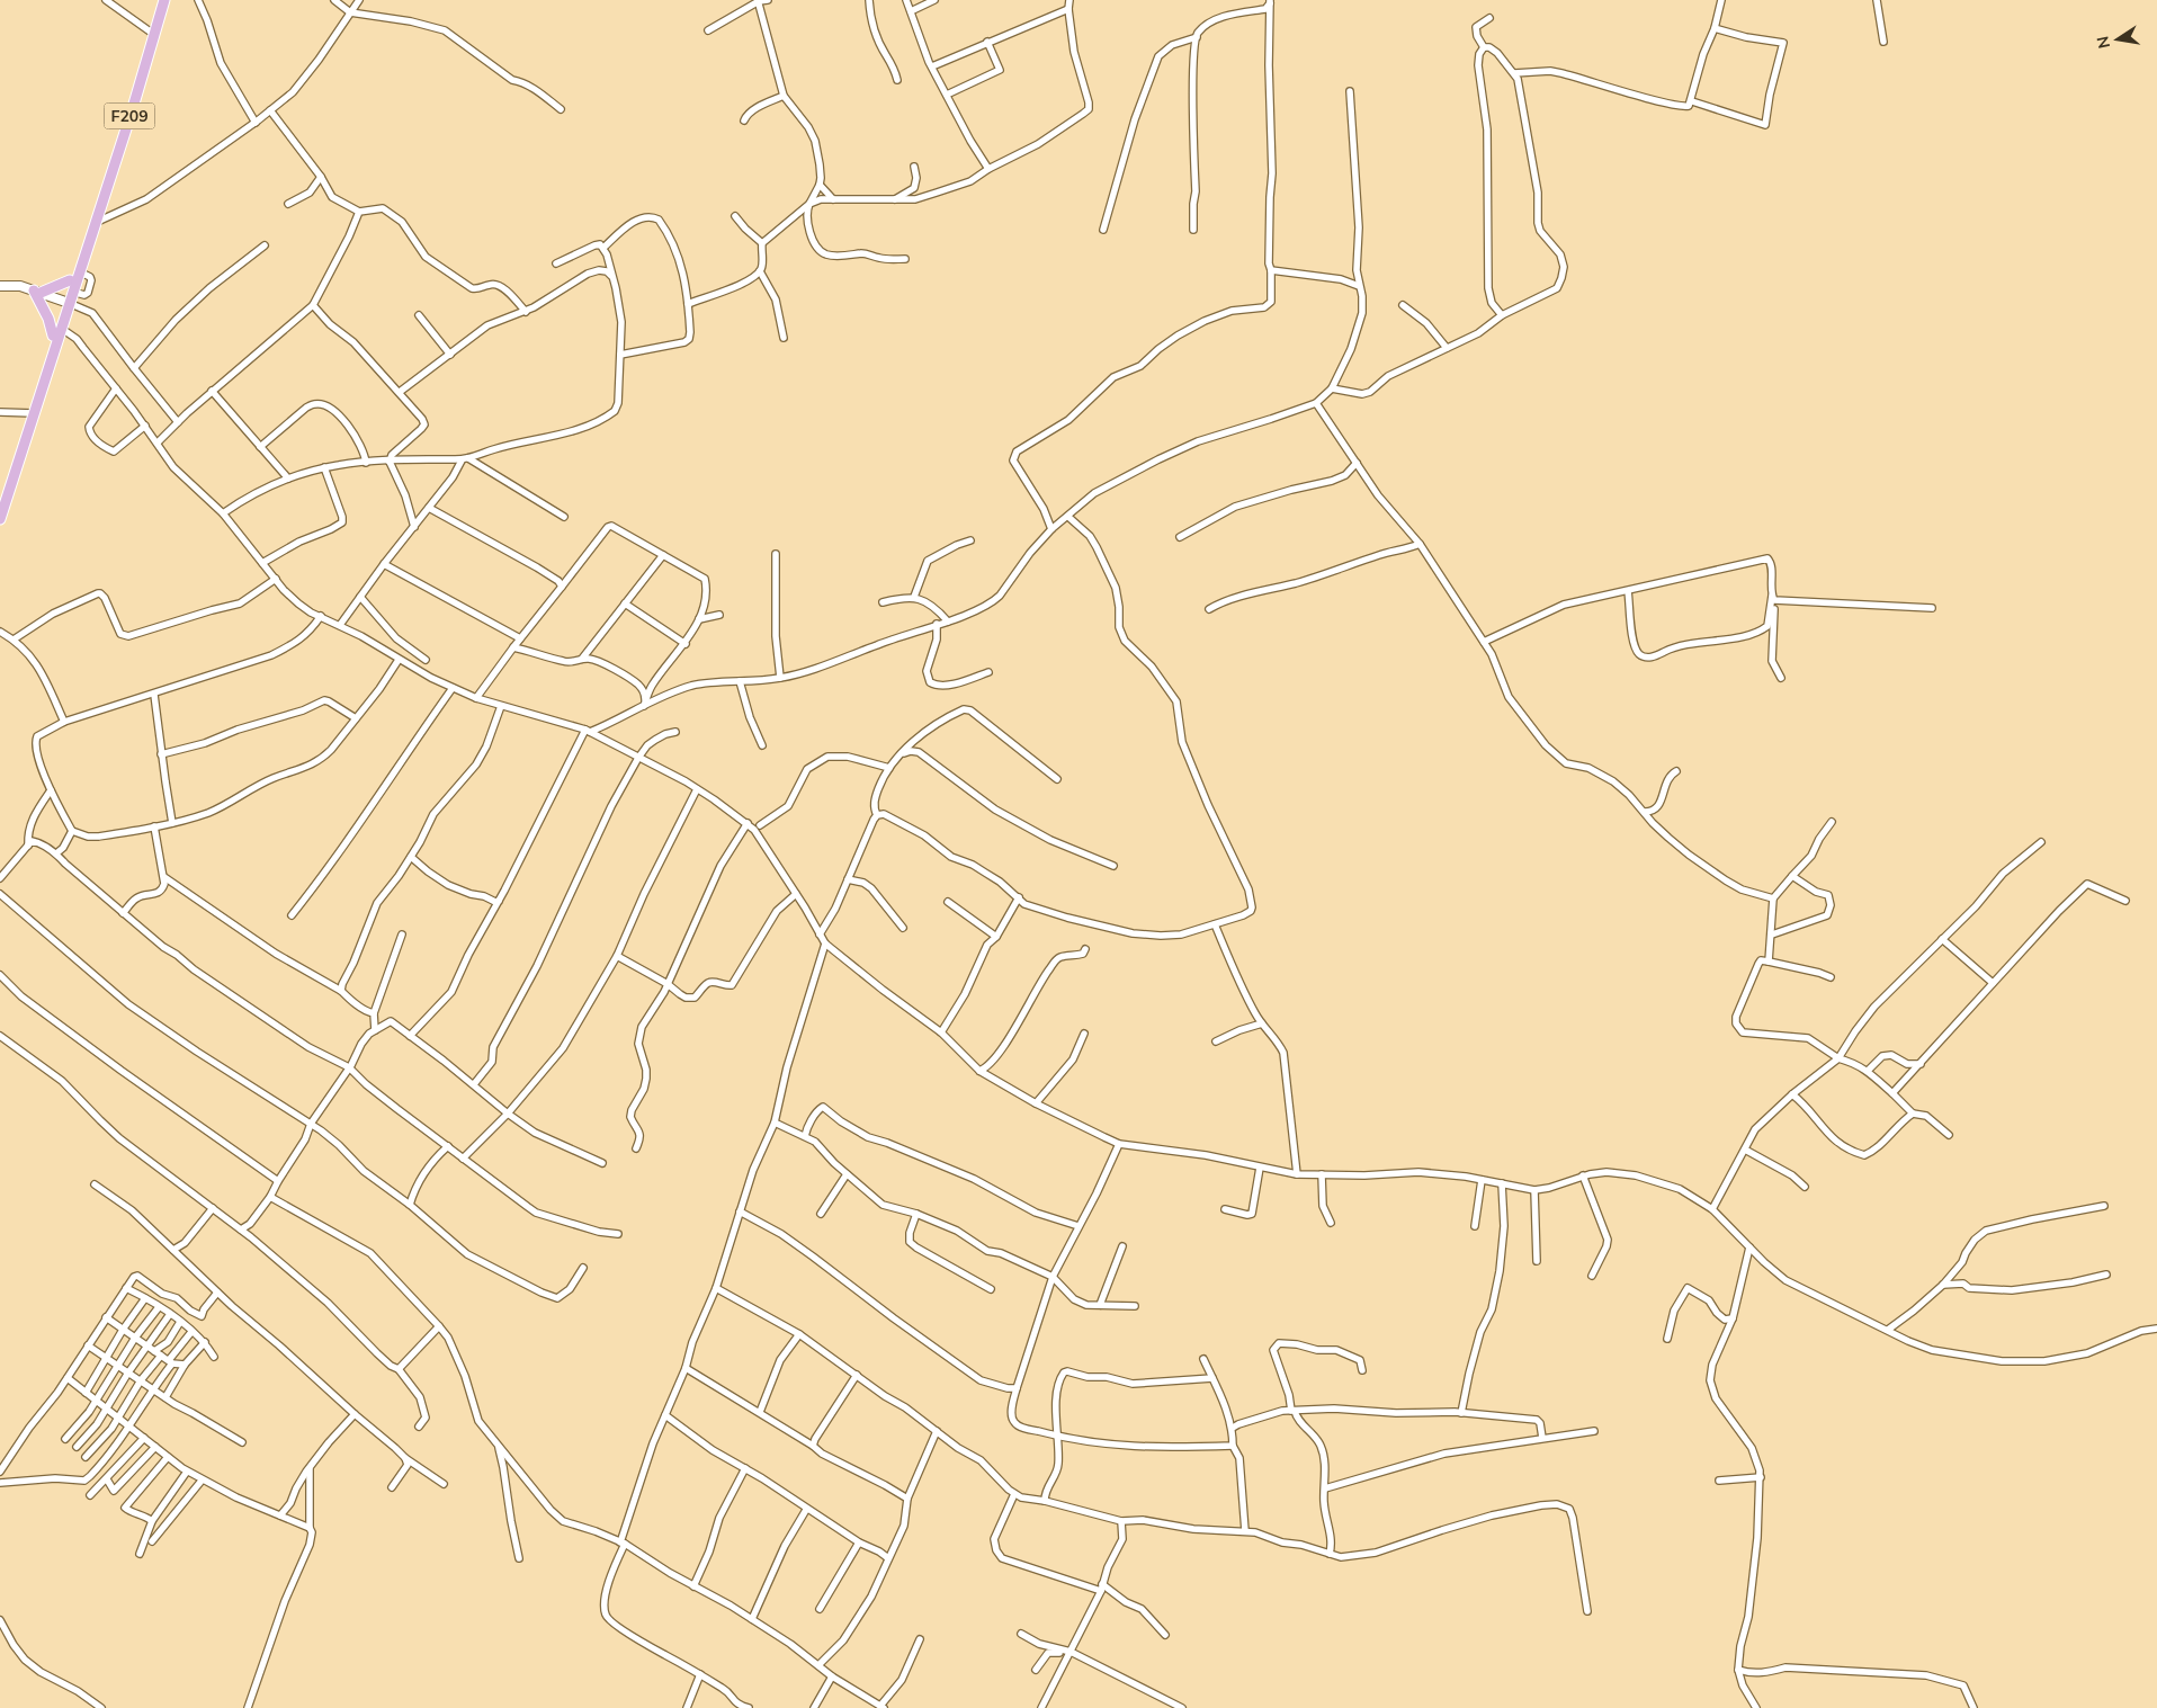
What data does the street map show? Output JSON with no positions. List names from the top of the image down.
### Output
{
  "streets": {
    "main road": ["F209"]
  },
  "north": "left"
}
